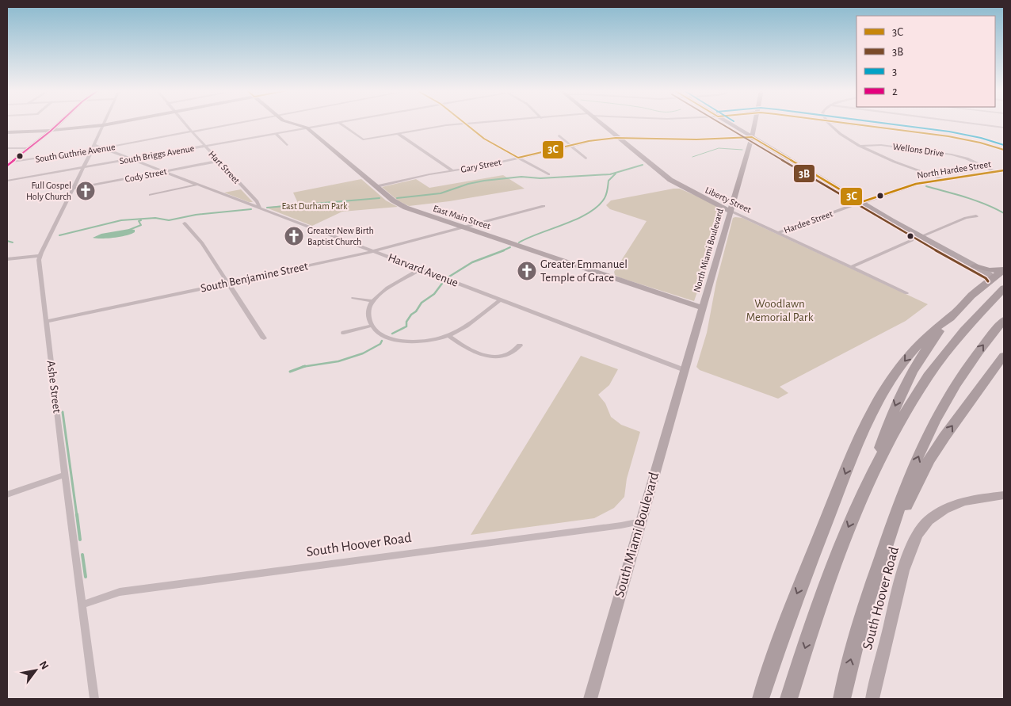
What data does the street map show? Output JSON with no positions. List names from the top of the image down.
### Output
{
  "streets": {
    "street": [
      "Wellons Drive",
      "South Guthrie Avenue",
      "South Briggs Avenue",
      "Gary Street",
      "Hart Street",
      "North Hardee Street",
      "Cody Street",
      "Liberty Street",
      "East Main Street",
      "Hardee Street",
      "North Miami Boulevard",
      "Harvard Avenue",
      "South Benjamine Street",
      "Ashe Street",
      "South Miami Boulevard",
      "South Hoover Road"
    ]
  },
  "crossings": [
    ["Wellons Drive", "North Hardee Street"],
    ["South Guthrie Avenue", "Hart Street"],
    ["South Guthrie Avenue", "Harvard Avenue"],
    ["South Guthrie Avenue", "Ashe Street"],
    ["South Briggs Avenue", "Hart Street"],
    ["South Briggs Avenue", "East Main Street"],
    ["South Briggs Avenue", "Harvard Avenue"],
    ["South Briggs Avenue", "Ashe Street"],
    ["Gary Street", "Liberty Street"],
    ["Gary Street", "East Main Street"],
    ["Gary Street", "North Miami Boulevard"],
    ["Hart Street", "Cody Street"],
    ["Hart Street", "Harvard Avenue"],
    ["North Hardee Street", "Hardee Street"],
    ["Cody Street", "Harvard Avenue"],
    ["Cody Street", "Ashe Street"],
    ["Liberty Street", "Hardee Street"],
    ["Liberty Street", "North Miami Boulevard"],
    ["East Main Street", "North Miami Boulevard"],
    ["East Main Street", "South Benjamine Street"],
    ["North Miami Boulevard", "Harvard Avenue"],
    ["North Miami Boulevard", "South Miami Boulevard"],
    ["Harvard Avenue", "South Benjamine Street"],
    ["Harvard Avenue", "Ashe Street"],
    ["Harvard Avenue", "South Miami Boulevard"],
    ["South Benjamine Street", "Ashe Street"],
    ["Ashe Street", "South Hoover Road"],
    ["South Miami Boulevard", "South Hoover Road"]
  ],
  "parks": ["East Durham Park", "Woodlawn Memorial Park"],
  "places": {
    "church": ["Full Gospel Holy Church", "Greater New Birth Baptist Church", "Greater Emmanuel Temple of Grace"]
  },
  "lines": [
    "transit line 3C",
    "transit line 3B",
    "transit line 3",
    "transit line 2"
  ],
  "legend": [
    "3C",
    "3B",
    "3",
    "2"
  ],
  "north": "top right"
}
